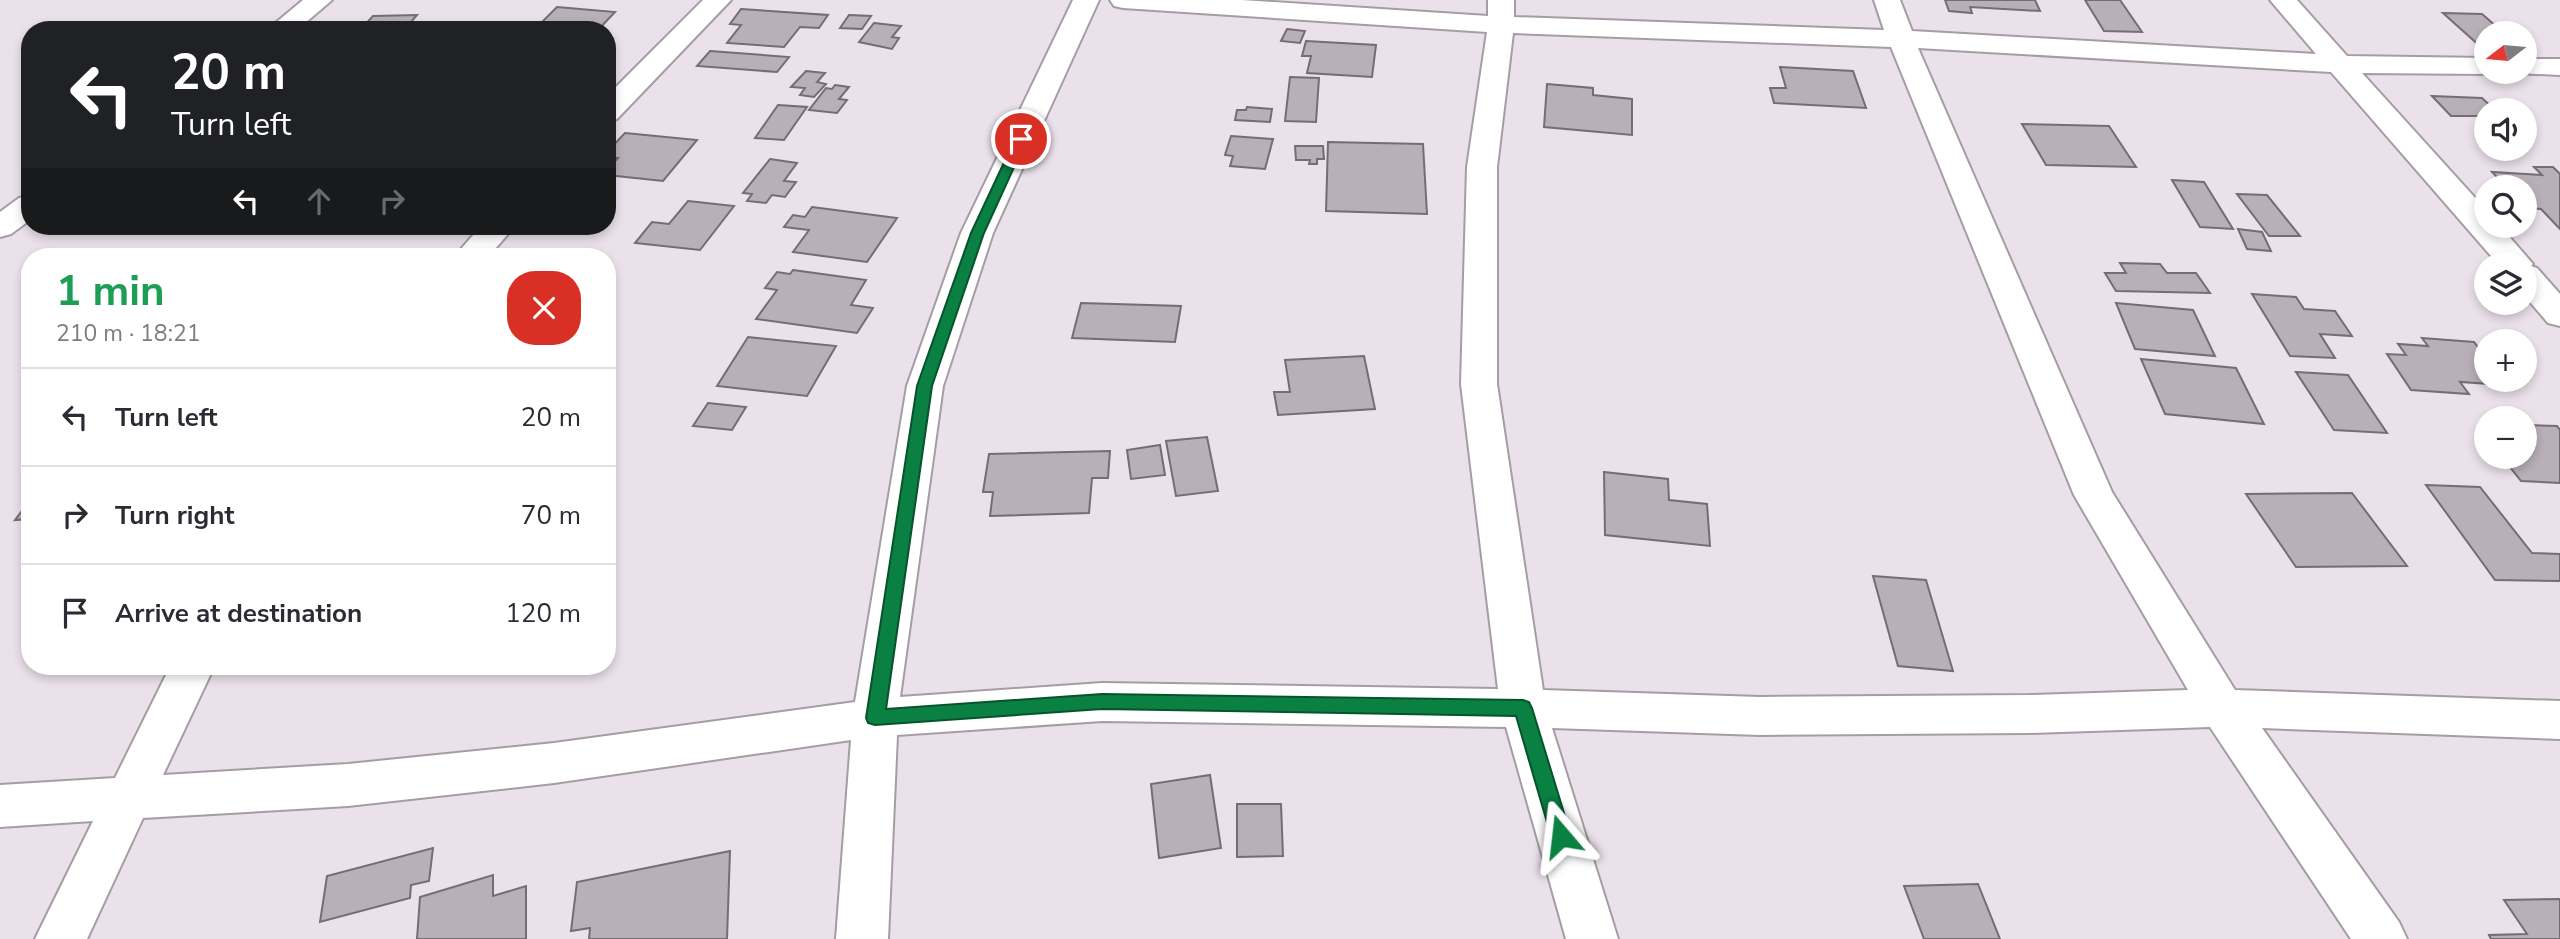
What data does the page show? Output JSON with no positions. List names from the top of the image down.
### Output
{
  "north": "left",
  "page": {
    "map_buttons": ["+", "−"],
    "turn": ["20 m", "Turn left"],
    "heading": ["1 min", "210 m · 18:21"],
    "list": [
      {
        "name": "Turn left",
        "value": "20 m"
      },
      {
        "name": "Turn right",
        "value": "70 m"
      },
      {
        "name": "Arrive at destination",
        "value": "120 m"
      }
    ]
  }
}
